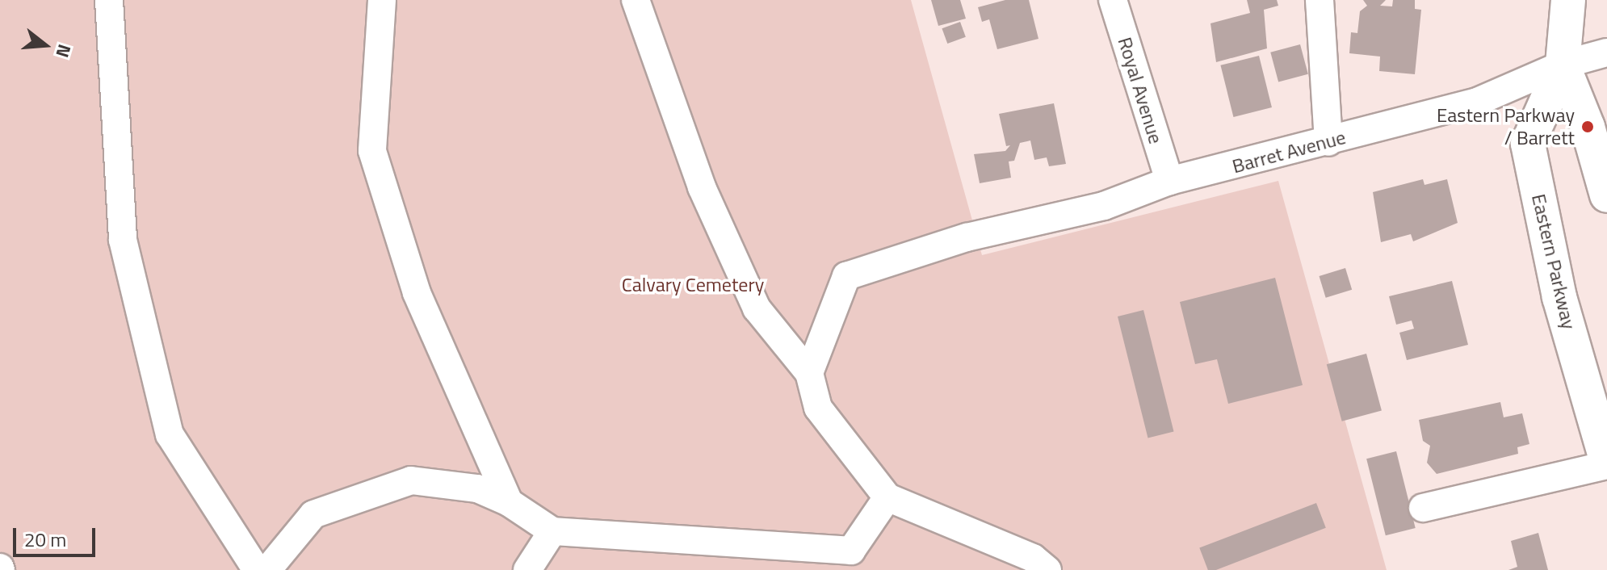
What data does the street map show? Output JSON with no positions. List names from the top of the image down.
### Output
{
  "streets": {
    "main road": ["Eastern Parkway"],
    "street": ["Royal Avenue", "Barret Avenue"]
  },
  "crossings": [
    ["Royal Avenue", "Barret Avenue"],
    ["Barret Avenue", "Eastern Parkway"]
  ],
  "parks": ["Calvary Cemetery"],
  "places": ["Eastern Parkway / Barrett"],
  "scale_bar": "20 m",
  "north": "right"
}
